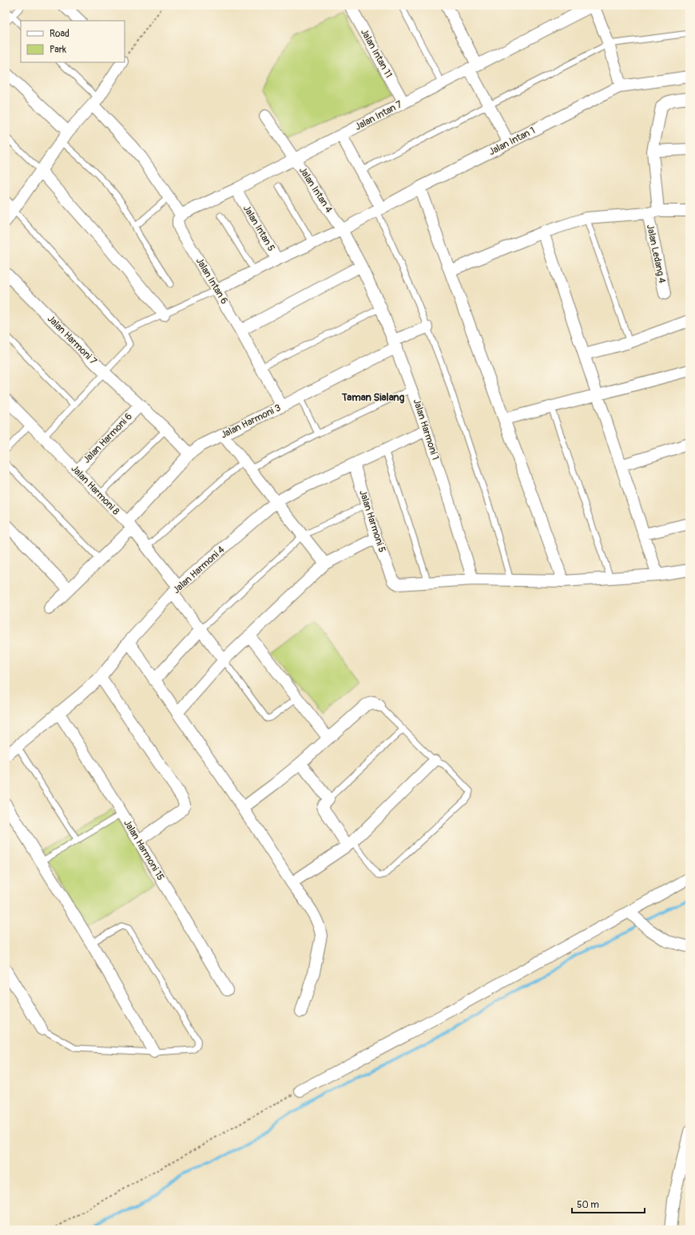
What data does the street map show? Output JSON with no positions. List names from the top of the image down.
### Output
{
  "streets": {
    "street": [
      "Jalan Intan 11",
      "Jalan Intan 7",
      "Jalan Intan 1",
      "Jalan Intan 4",
      "Jalan Intan 5",
      "Jalan Ledang 4",
      "Jalan Intan 6",
      "Jalan Harmoni 7",
      "Jalan Harmoni 3",
      "Jalan Harmoni 1",
      "Jalan Harmoni 6",
      "Jalan Harmoni 8",
      "Jalan Harmoni 5",
      "Jalan Harmoni 4",
      "Jalan Harmoni 15"
    ]
  },
  "crossings": [
    ["Jalan Intan 11", "Jalan Intan 7"],
    ["Jalan Intan 7", "Jalan Intan 4"],
    ["Jalan Intan 7", "Jalan Intan 5"],
    ["Jalan Intan 7", "Jalan Intan 6"],
    ["Jalan Intan 1", "Jalan Intan 4"],
    ["Jalan Intan 1", "Jalan Intan 5"],
    ["Jalan Intan 4", "Jalan Harmoni 1"],
    ["Jalan Intan 5", "Jalan Intan 6"],
    ["Jalan Intan 6", "Jalan Harmoni 3"],
    ["Jalan Harmoni 7", "Jalan Harmoni 3"],
    ["Jalan Harmoni 7", "Jalan Harmoni 6"],
    ["Jalan Harmoni 3", "Jalan Harmoni 1"],
    ["Jalan Harmoni 3", "Jalan Harmoni 8"],
    ["Jalan Harmoni 1", "Jalan Harmoni 4"],
    ["Jalan Harmoni 6", "Jalan Harmoni 8"],
    ["Jalan Harmoni 8", "Jalan Harmoni 4"],
    ["Jalan Harmoni 5", "Jalan Harmoni 4"],
    ["Jalan Harmoni 4", "Jalan Harmoni 15"]
  ],
  "districts": ["Taman Sialang"],
  "legend": ["Road", "Park"],
  "scale_bar": "50 m"
}
